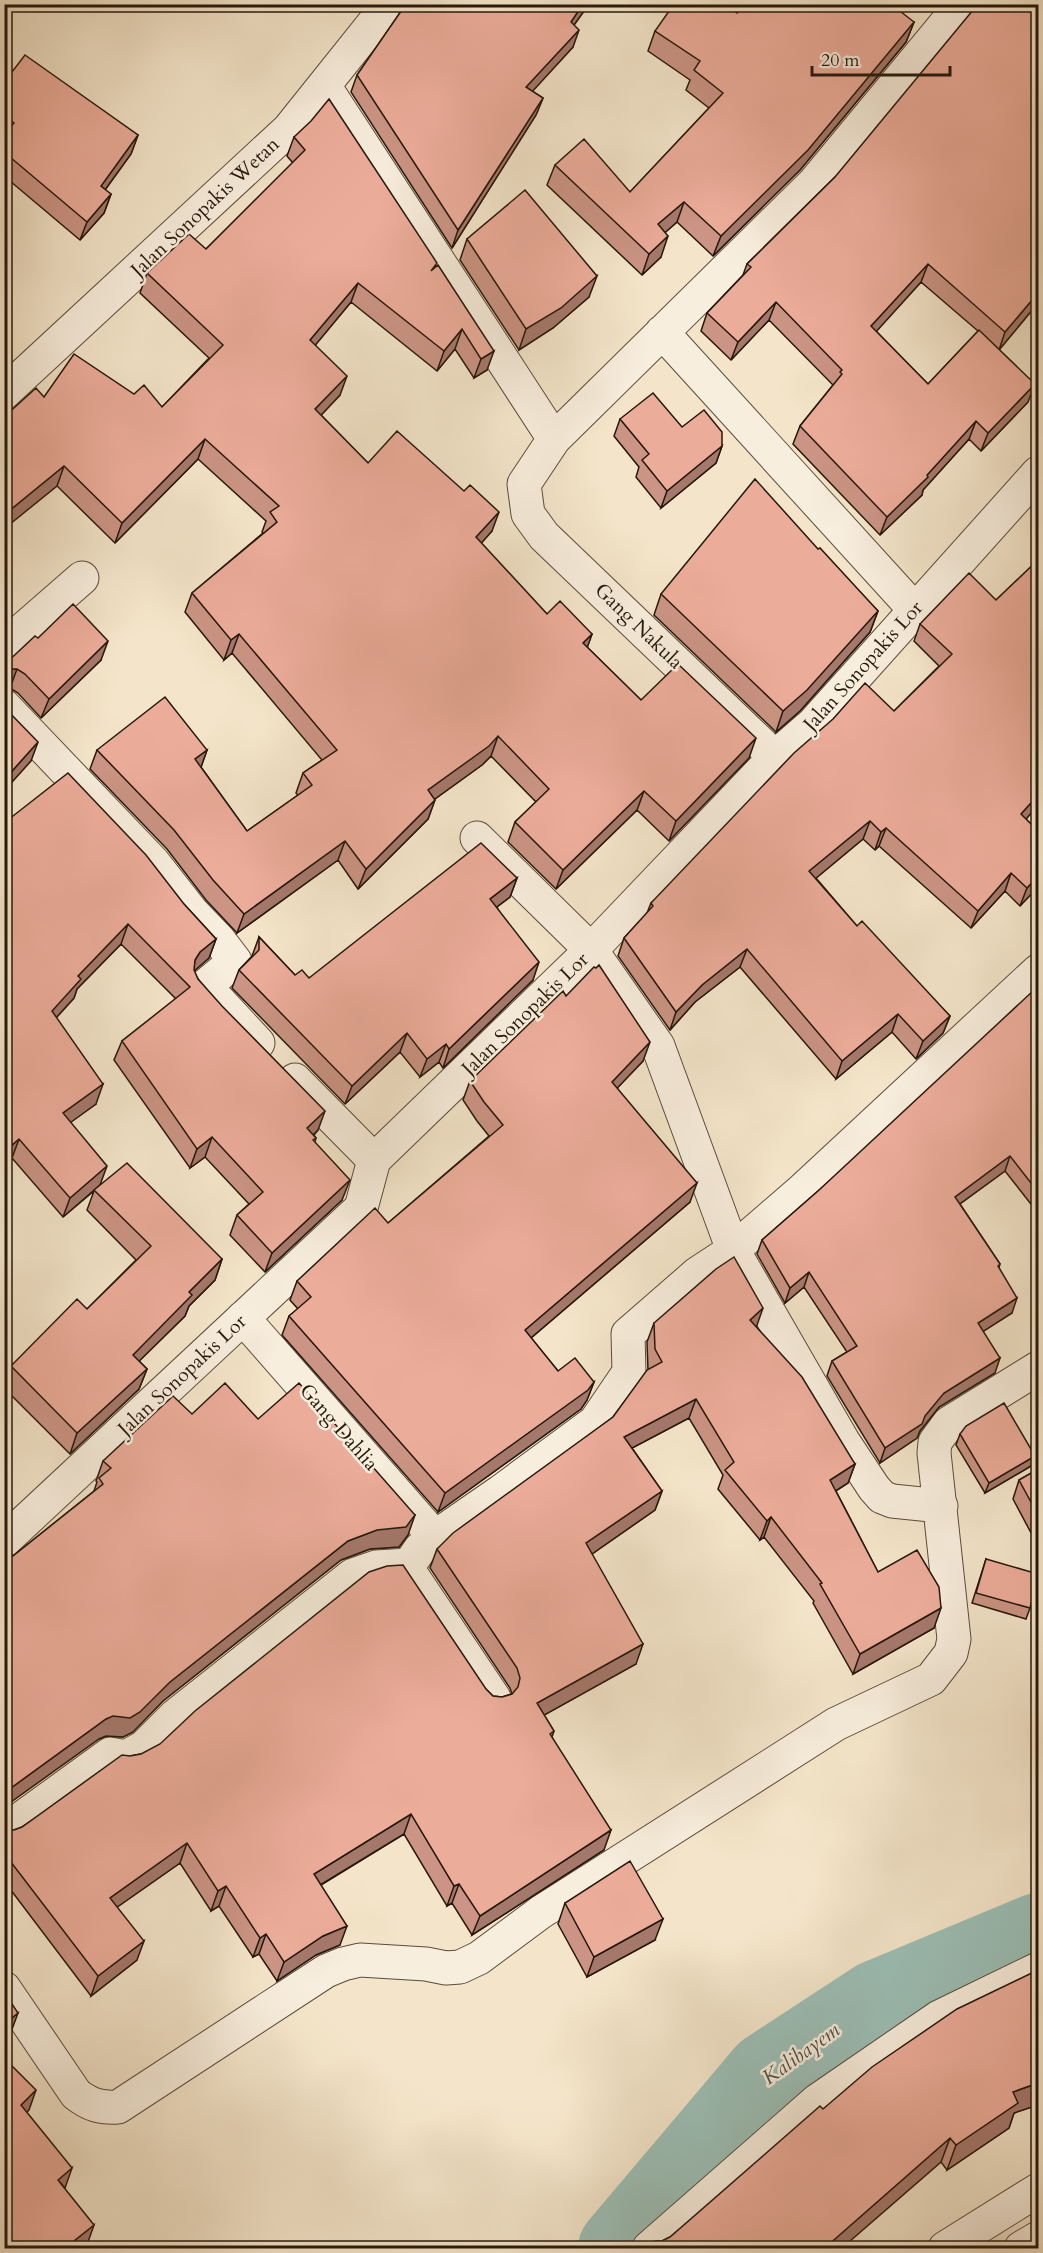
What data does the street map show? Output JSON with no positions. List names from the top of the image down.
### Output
{
  "streets": {
    "street": [
      "Jalan Sonopakis Wetan",
      "Gang Nakula",
      "Jalan Sonopakis Lor",
      "Gang Dahlia"
    ]
  },
  "crossings": [
    ["Gang Nakula", "Jalan Sonopakis Lor"],
    ["Jalan Sonopakis Lor", "Gang Dahlia"]
  ],
  "water": ["Kalibayem"],
  "scale_bar": "20 m"
}
